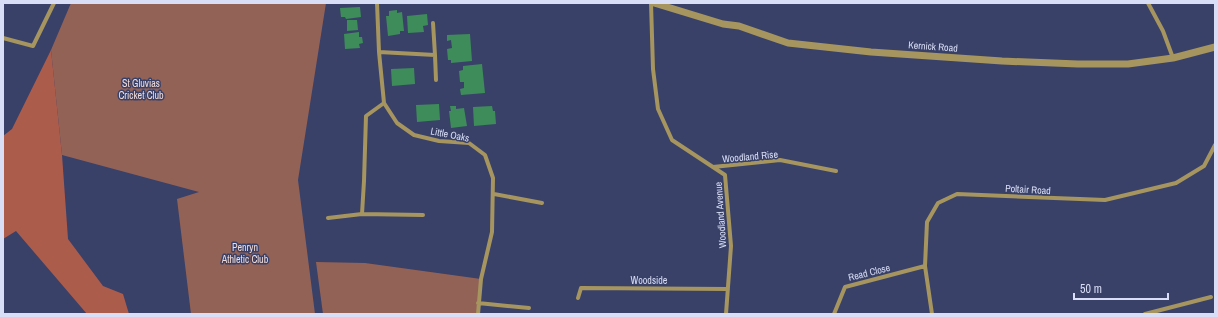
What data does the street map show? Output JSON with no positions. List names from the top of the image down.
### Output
{
  "streets": {
    "street": [
      "Kernick Road",
      "Little Oaks",
      "Woodland Rise",
      "Poltair Road",
      "Woodland Avenue",
      "Read Close",
      "Woodside"
    ]
  },
  "crossings": [
    ["Woodland Rise", "Woodland Avenue"],
    ["Poltair Road", "Read Close"],
    ["Woodland Avenue", "Woodside"]
  ],
  "parks": ["St Gluvias Cricket Club", "Penryn Athletic Club"],
  "scale_bar": "50 m"
}
